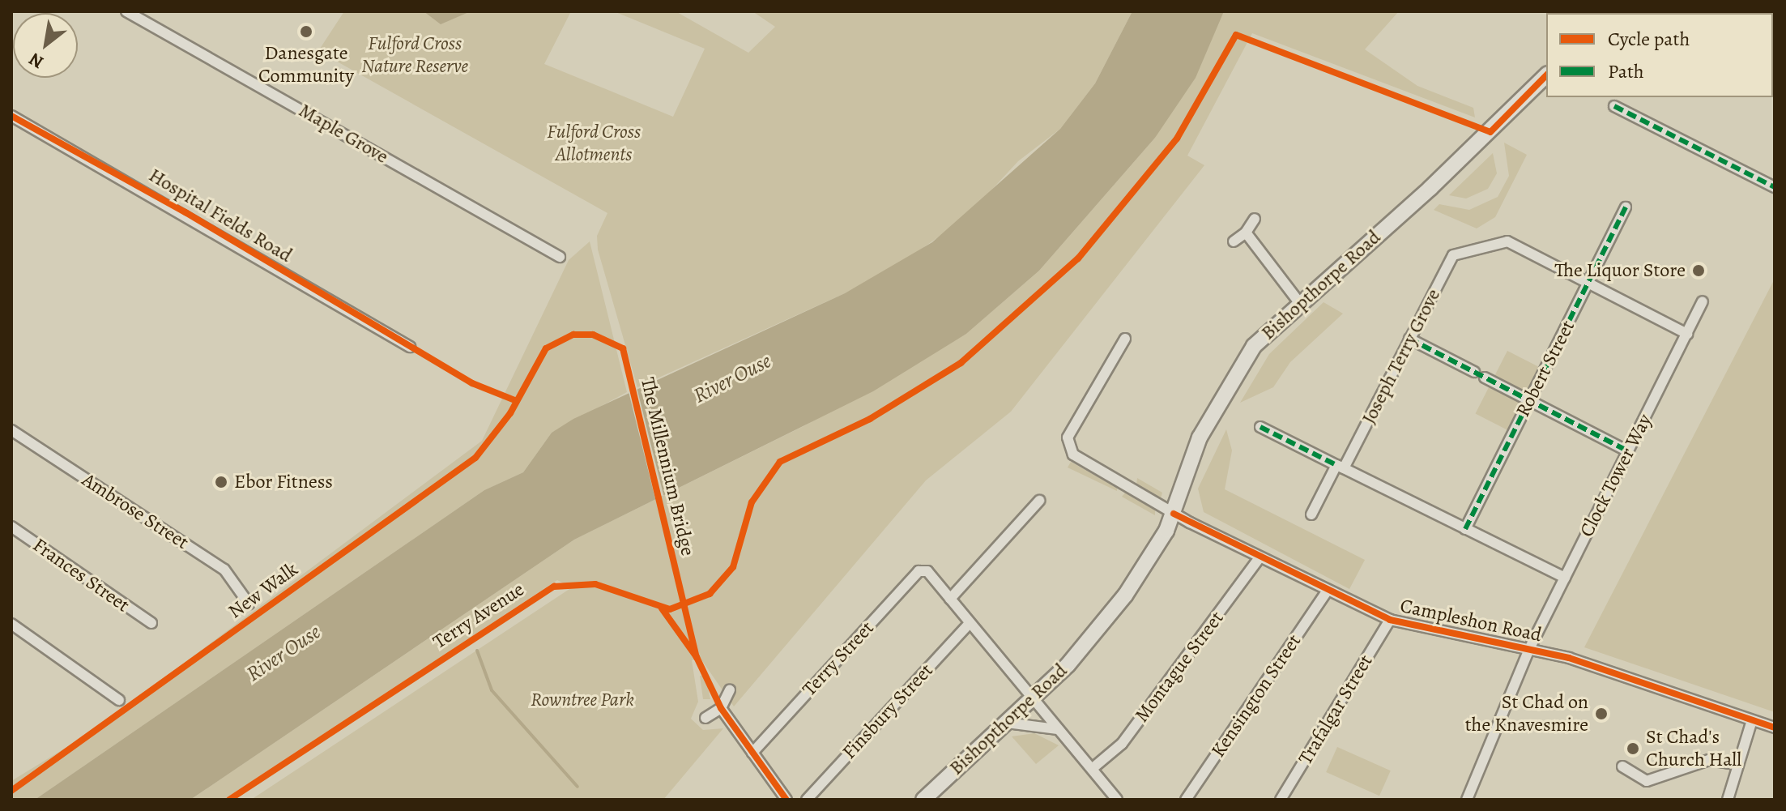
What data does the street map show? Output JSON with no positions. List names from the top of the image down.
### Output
{
  "streets": {
    "street": [
      "Maple Grove",
      "Hospital Fields Road",
      "Bishopthorpe Road",
      "Joseph Terry Grove",
      "Robert Street",
      "Clock Tower Way",
      "Ambrose Street",
      "Frances Street",
      "Campleshon Road",
      "Terry Street",
      "Montague Street",
      "Kensington Street",
      "Trafalgar Street",
      "Finsbury Street"
    ],
    "cycle path": ["The Millennium Bridge", "Terry Avenue"]
  },
  "crossings": [
    ["Bishopthorpe Road", "Campleshon Road"],
    ["Joseph Terry Grove", "Robert Street"],
    ["Joseph Terry Grove", "Clock Tower Way"],
    ["Clock Tower Way", "Campleshon Road"],
    ["Campleshon Road", "Montague Street"],
    ["Campleshon Road", "Kensington Street"],
    ["Campleshon Road", "Trafalgar Street"]
  ],
  "water": ["River Ouse"],
  "parks": ["Fulford Cross Nature Reserve", "Fulford Cross Allotments", "Rowntree Park"],
  "places": [
    "Danesgate Community",
    "The Liquor Store",
    "Ebor Fitness",
    "St Chad on the Knavesmire",
    "St Chad's Church Hall"
  ],
  "legend": ["Cycle path", "Path"],
  "north": "bottom left"
}
